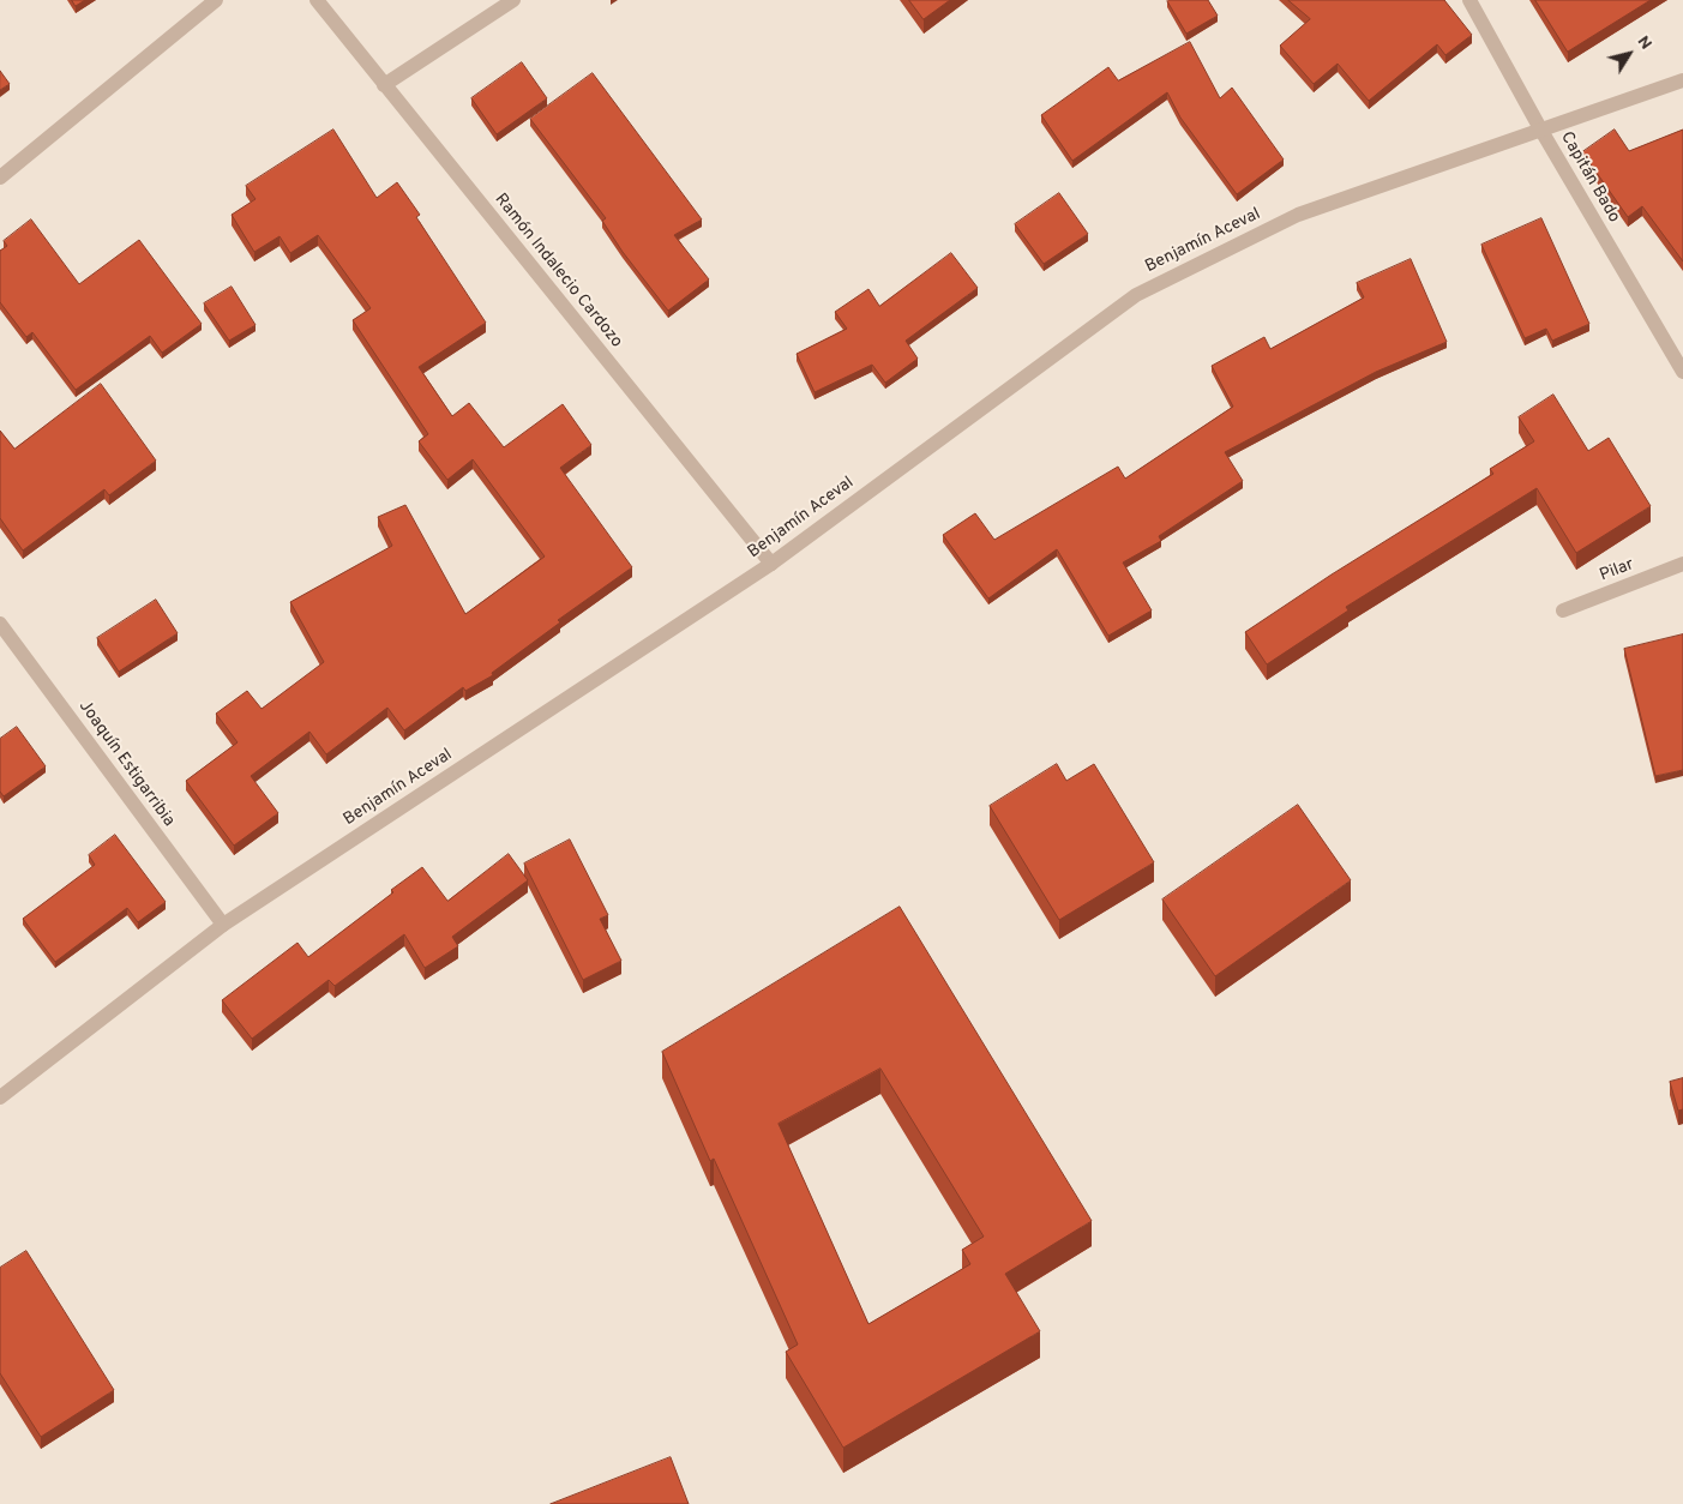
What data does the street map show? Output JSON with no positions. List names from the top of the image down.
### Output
{
  "streets": {
    "street": [
      "Capitán Bado",
      "Benjamín Aceval",
      "Ramón Indalecio Cardozo",
      "Pilar",
      "Joaquín Estigarribia"
    ]
  },
  "crossings": [
    ["Capitán Bado", "Benjamín Aceval"],
    ["Benjamín Aceval", "Ramón Indalecio Cardozo"],
    ["Benjamín Aceval", "Joaquín Estigarribia"]
  ],
  "north": "top right"
}
